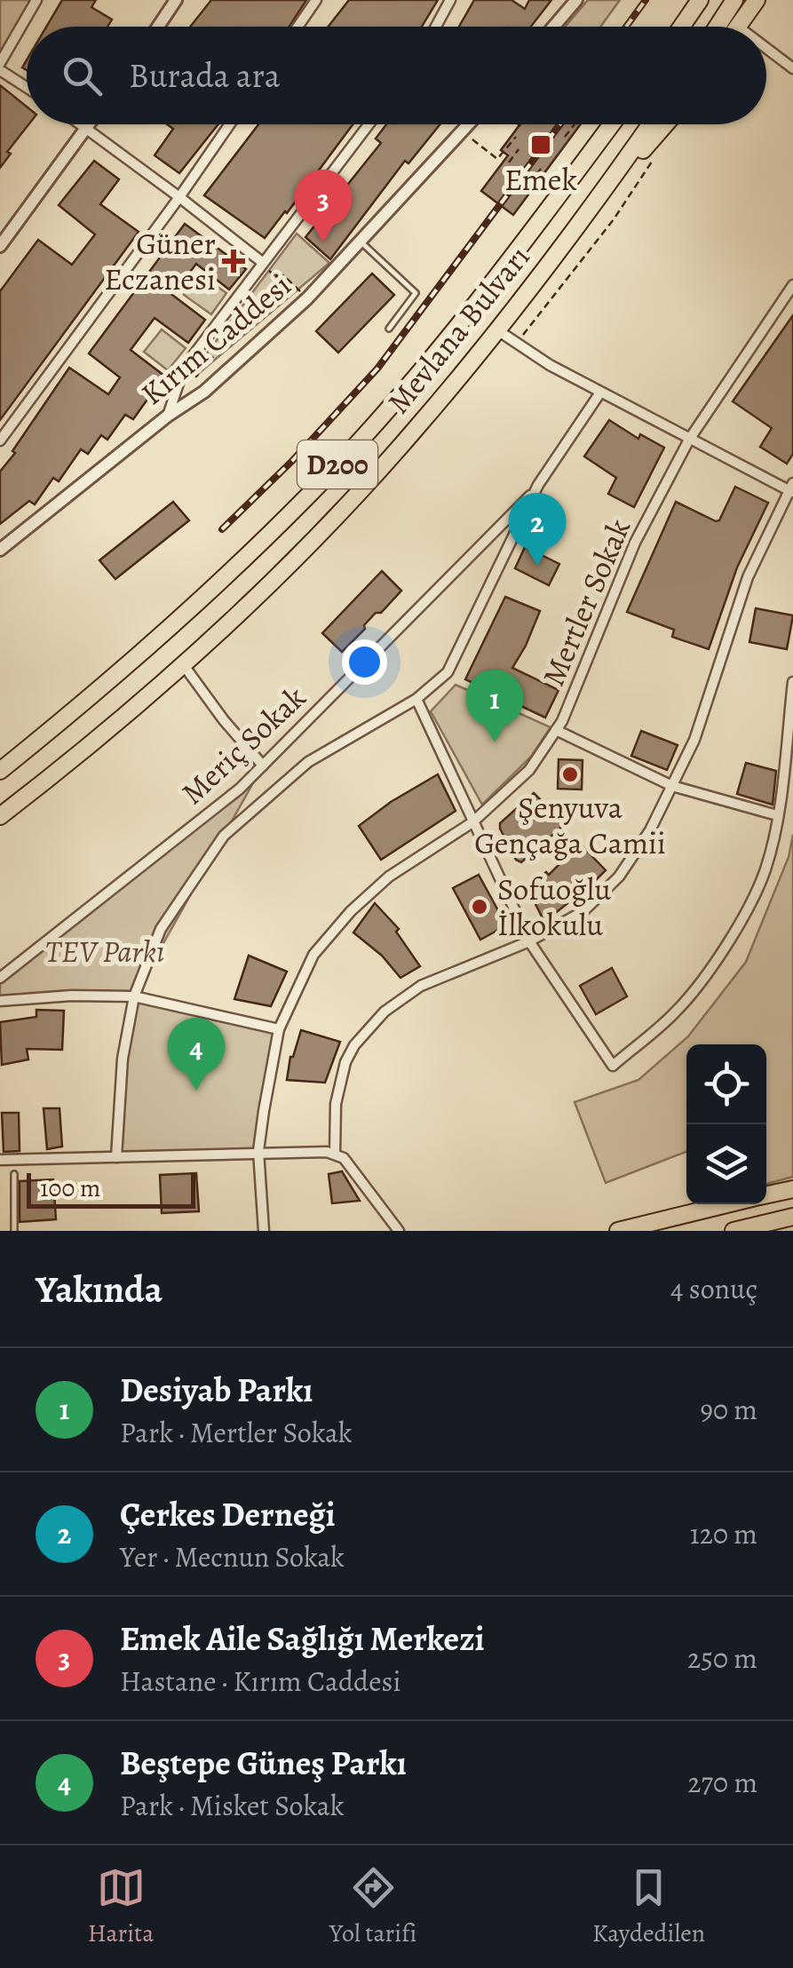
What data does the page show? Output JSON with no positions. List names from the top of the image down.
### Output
{
  "streets": {
    "main road": ["Mevlana Bulvarı", "D200"],
    "street": ["Kırım Caddesi", "Mertler Sokak", "Meriç Sokak"]
  },
  "crossings": [
    ["Mevlana Bulvarı", "D200"]
  ],
  "parks": ["TEV Parkı"],
  "places": {
    "transit": ["Emek"],
    "health": ["Güner Eczanesi"],
    "other": ["Şenyuva Gençağa Camii", "Sofuoğlu İlkokulu"]
  },
  "scale_bar": "100 m",
  "page": {
    "search": "Burada ara",
    "pins": [
      "3",
      "2",
      "1",
      "4"
    ],
    "scale": "100 m",
    "heading": ["Yakında", "4 sonuç"],
    "list": [
      {
        "mark": "1",
        "name": "Desiyab Parkı",
        "note": "Park · Mertler Sokak",
        "value": "90 m"
      },
      {
        "mark": "2",
        "name": "Çerkes Derneği",
        "note": "Yer · Mecnun Sokak",
        "value": "120 m"
      },
      {
        "mark": "3",
        "name": "Emek Aile Sağlığı Merkezi",
        "note": "Hastane · Kırım Caddesi",
        "value": "250 m"
      },
      {
        "mark": "4",
        "name": "Beştepe Güneş Parkı",
        "note": "Park · Misket Sokak",
        "value": "270 m"
      }
    ],
    "nav": ["Harita", "Yol tarifi", "Kaydedilen"]
  }
}
